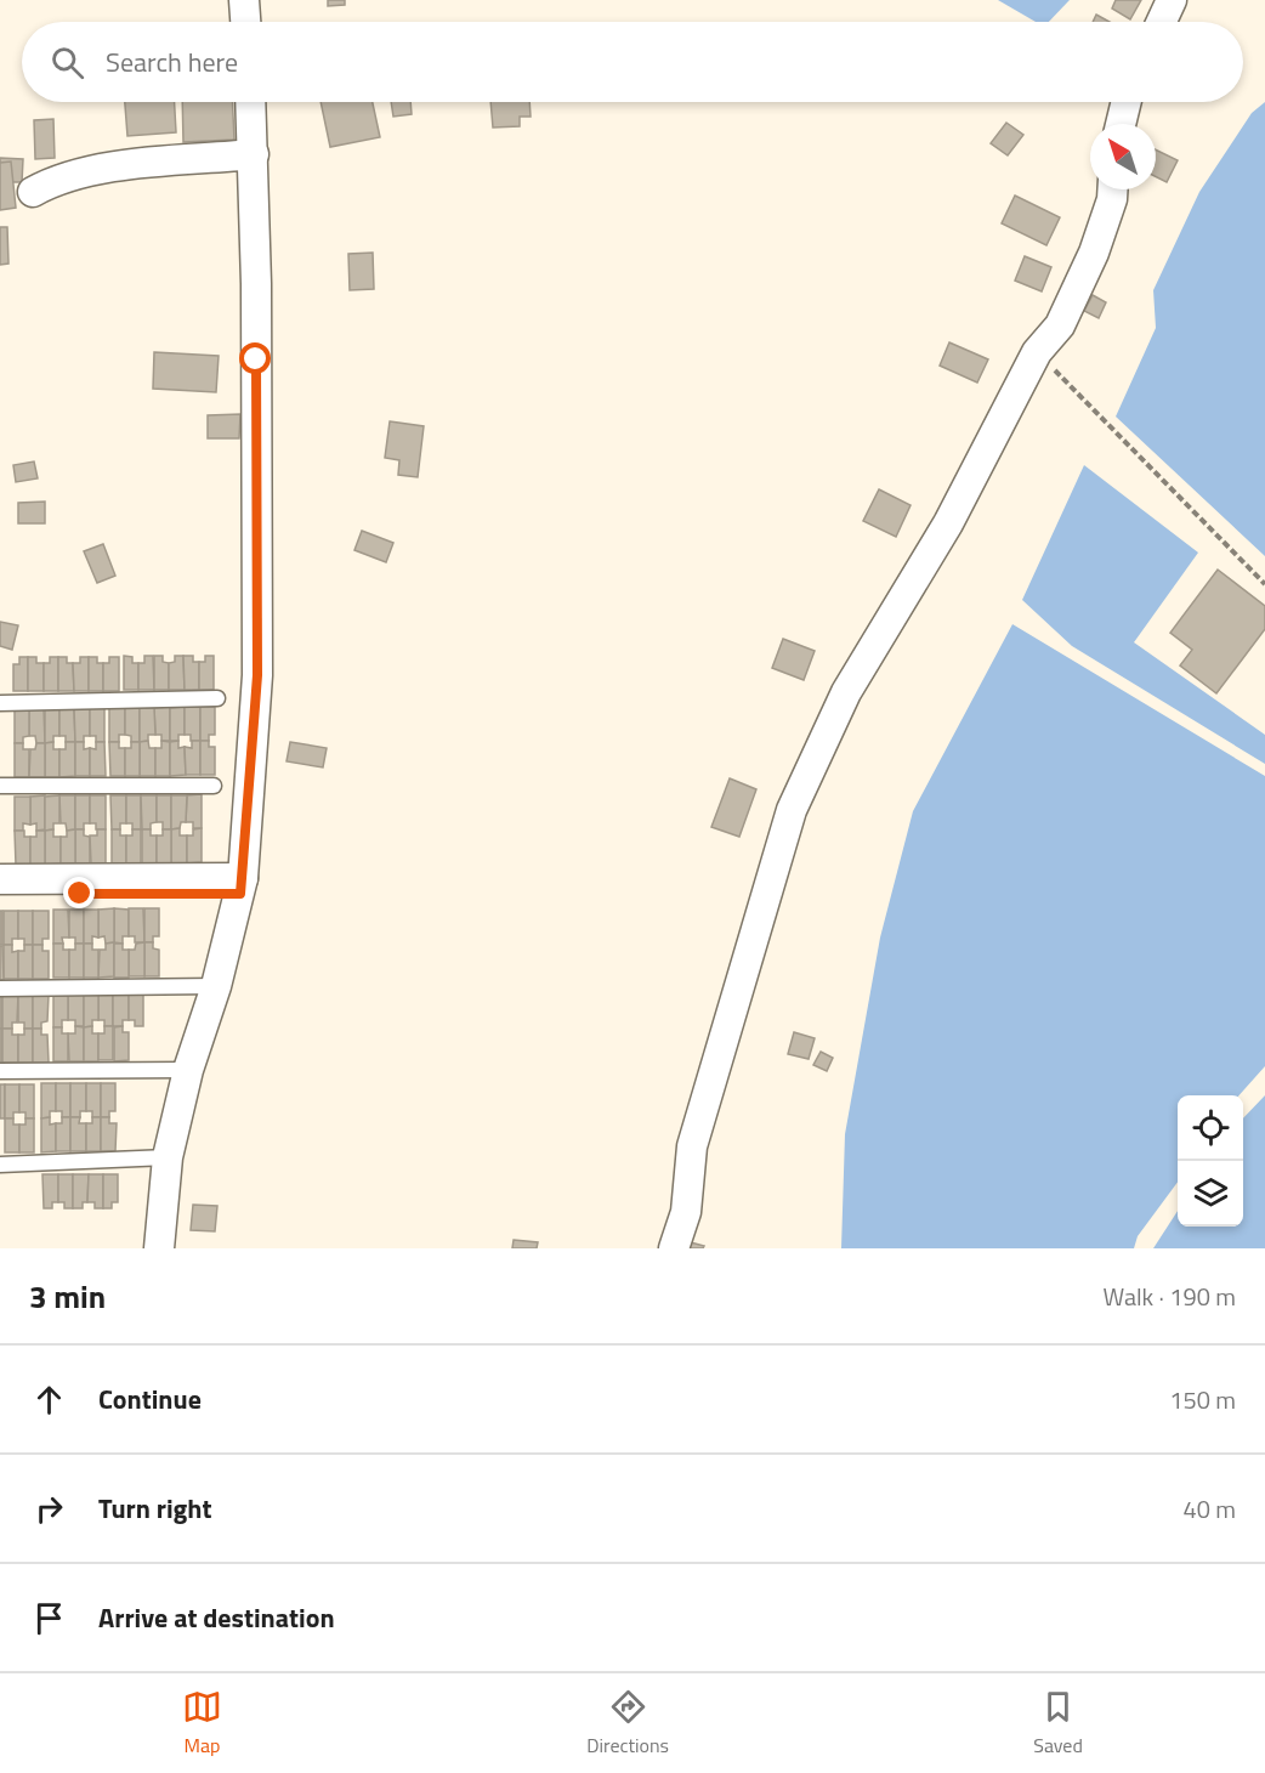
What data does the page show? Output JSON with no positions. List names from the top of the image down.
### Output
{
  "north": "top left",
  "page": {
    "search": "Search here",
    "heading": ["3 min", "Walk · 190 m"],
    "list": [
      ["Continue", "150 m"],
      ["Turn right", "40 m"],
      "Arrive at destination"
    ],
    "nav": ["Map", "Directions", "Saved"]
  }
}
